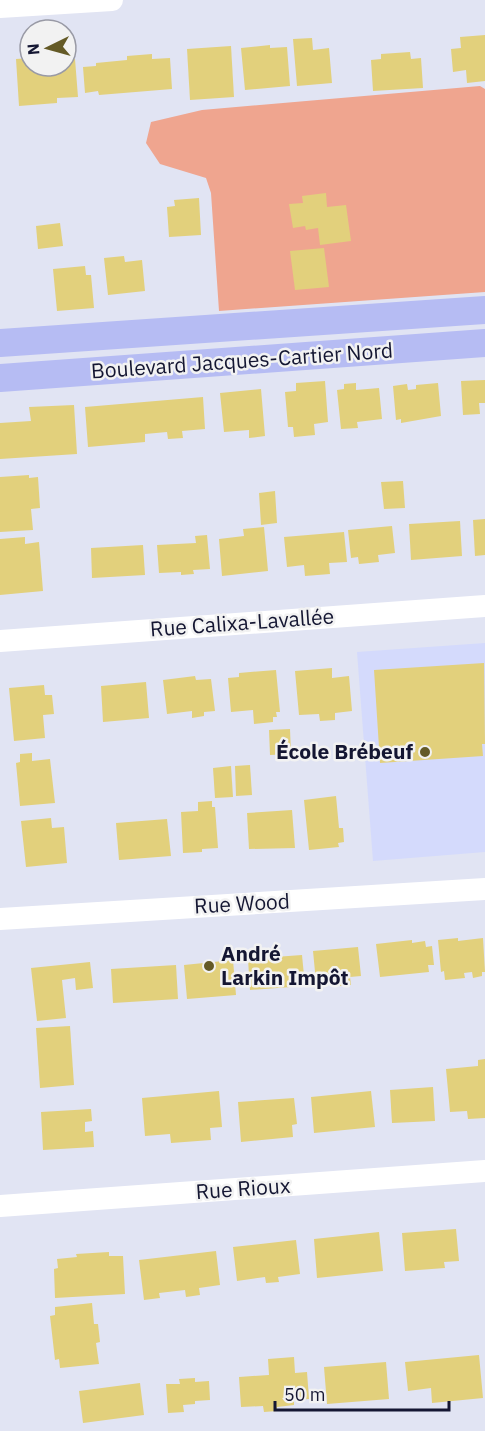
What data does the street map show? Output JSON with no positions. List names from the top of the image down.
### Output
{
  "streets": {
    "main road": ["Boulevard Jacques-Cartier Nord"],
    "street": ["Rue Calixa-Lavallée", "Rue Wood", "Rue Rioux"]
  },
  "places": ["École Brébeuf", "André Larkin Impôt"],
  "scale_bar": "50 m",
  "north": "left"
}
